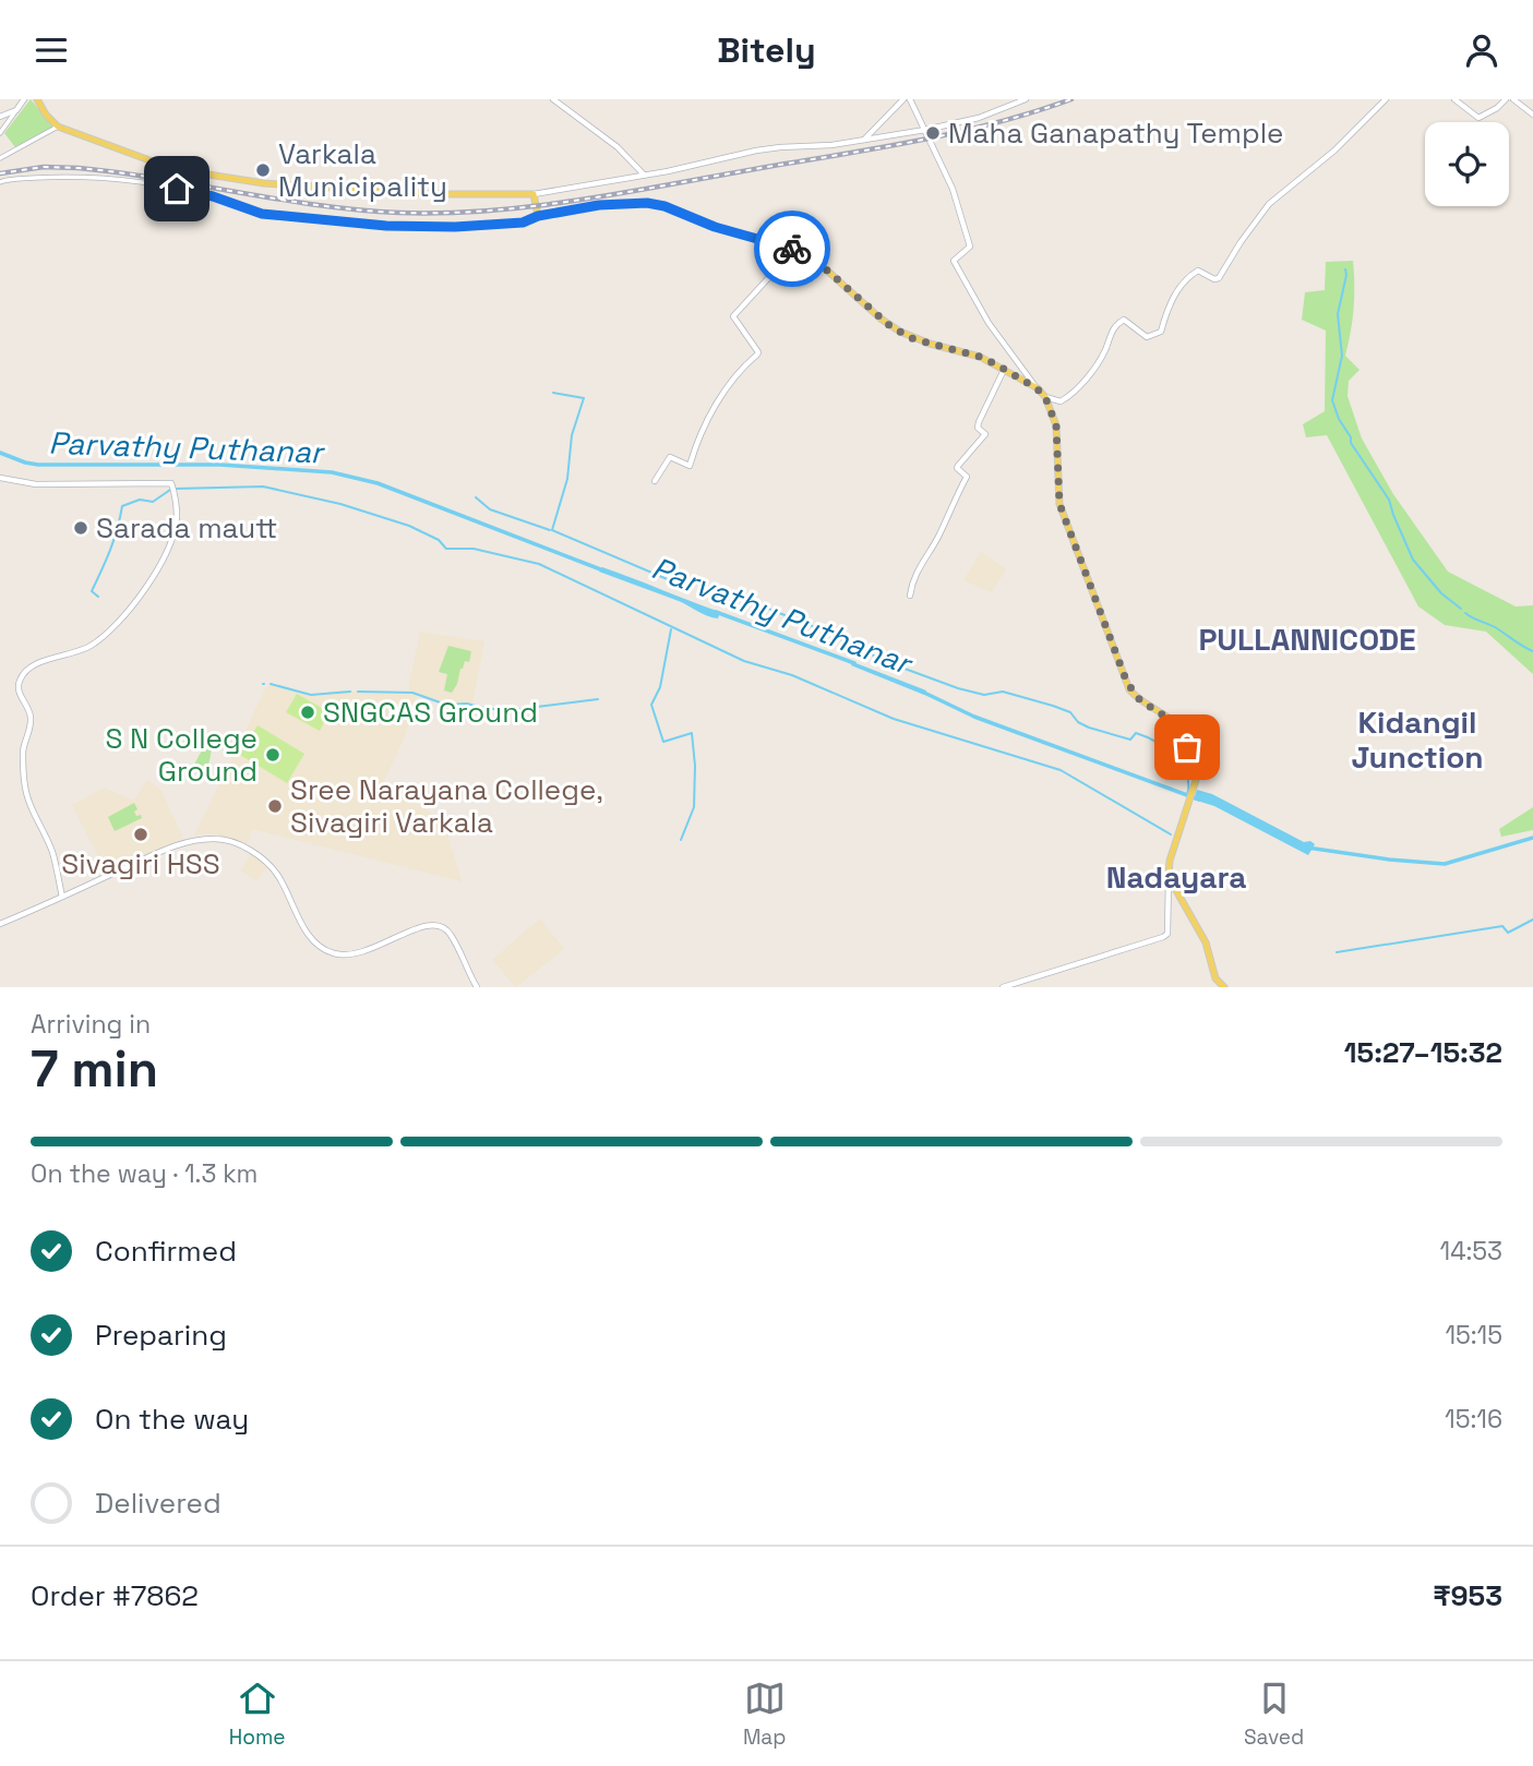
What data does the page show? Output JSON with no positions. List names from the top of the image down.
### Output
{
  "districts": ["PULLANNICODE", "Kidangil Junction", "Nadayara"],
  "water": ["Parvathy Puthanar"],
  "places": [
    "Maha Ganapathy Temple",
    "Varkala Municipality",
    "Sarada mautt",
    "SNGCAS Ground",
    "S N College Ground",
    "Sree Narayana College, Sivagiri Varkala",
    "Sivagiri HSS"
  ],
  "page": {
    "header": "Bitely",
    "heading": ["7 min", "Arriving in", "15:27–15:32"],
    "panel": ["Order #7862", "₹953"],
    "bar": "On the way · 1.3 km",
    "list": [
      ["Confirmed", "14:53"],
      ["Preparing", "15:15"],
      ["On the way", "15:16"],
      "Delivered"
    ],
    "tabs": ["Home", "Map", "Saved"]
  }
}
